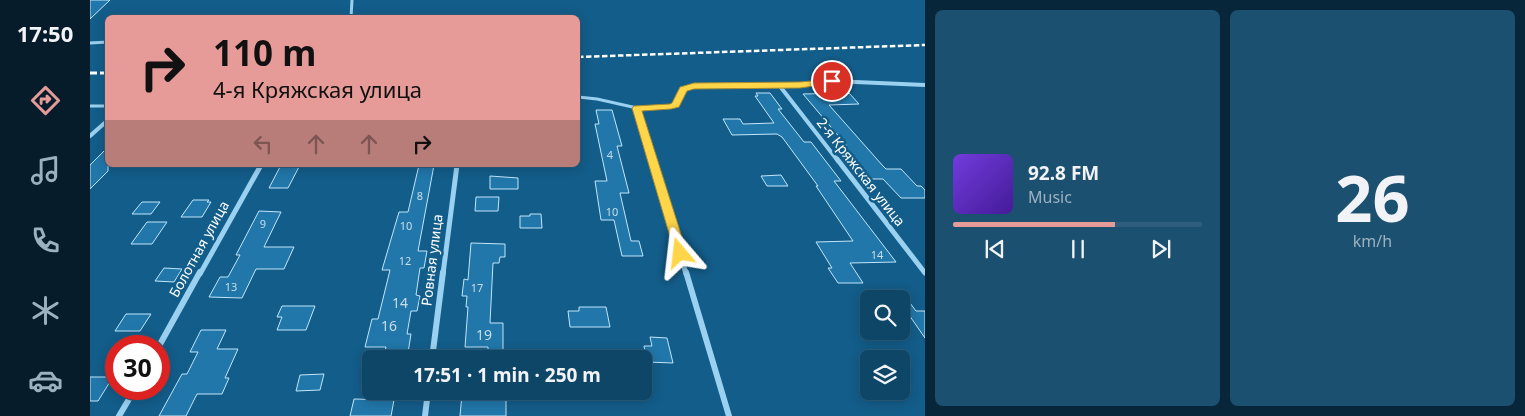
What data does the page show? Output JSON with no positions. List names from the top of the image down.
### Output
{
  "streets": {
    "street": ["2-я Кряжская улица", "Болотная улица", "Ровная улица"]
  },
  "house_numbers": [
    "4",
    "8",
    "10",
    "9",
    "10",
    "14",
    "12",
    "13",
    "17",
    "14",
    "16",
    "19"
  ],
  "page": {
    "tabs": "17:50",
    "tile": ["26", "km/h"],
    "turn": ["110 m", "4-я Кряжская улица"],
    "song": ["92.8 FM", "Music"],
    "limit": "30",
    "trip": "17:51 · 1 min · 250 m"
  }
}
